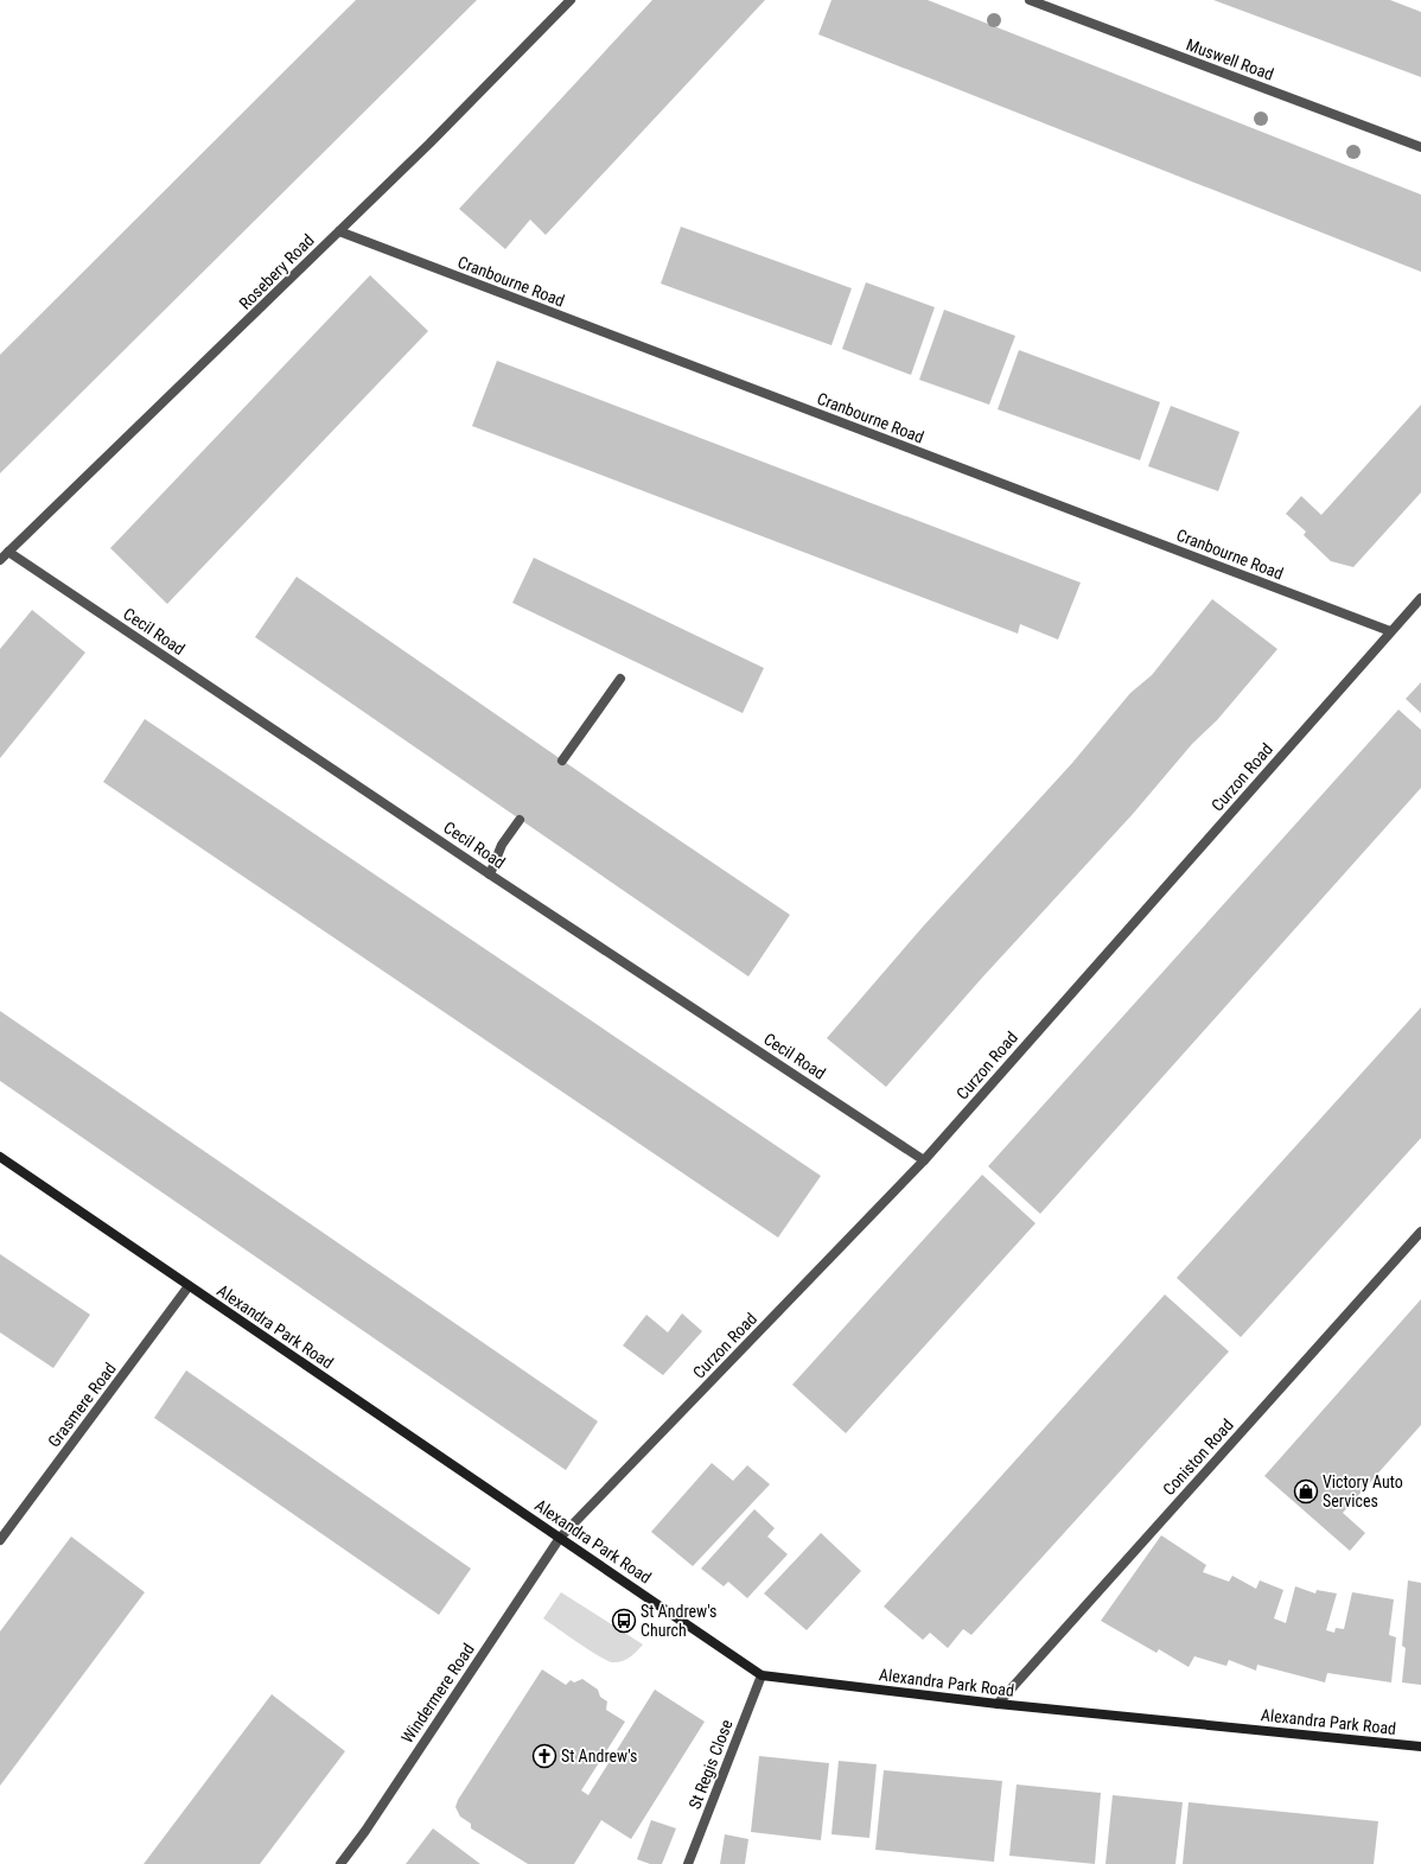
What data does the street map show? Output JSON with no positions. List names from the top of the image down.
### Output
{
  "streets": {
    "main road": ["Alexandra Park Road"],
    "street": [
      "Muswell Road",
      "Rosebery Road",
      "Cranbourne Road",
      "Cecil Road",
      "Curzon Road",
      "Grasmere Road",
      "Coniston Road",
      "Windermere Road",
      "St Regis Close"
    ]
  },
  "crossings": [
    ["Rosebery Road", "Cranbourne Road"],
    ["Rosebery Road", "Cecil Road"],
    ["Cranbourne Road", "Curzon Road"],
    ["Cecil Road", "Curzon Road"],
    ["Curzon Road", "Alexandra Park Road"],
    ["Curzon Road", "Windermere Road"],
    ["Alexandra Park Road", "Grasmere Road"],
    ["Alexandra Park Road", "Coniston Road"],
    ["Alexandra Park Road", "Windermere Road"],
    ["Alexandra Park Road", "St Regis Close"]
  ],
  "places": {
    "shop": ["Victory Auto Services"],
    "bus stop": ["St Andrew's Church"],
    "church": ["St Andrew's"]
  }
}
